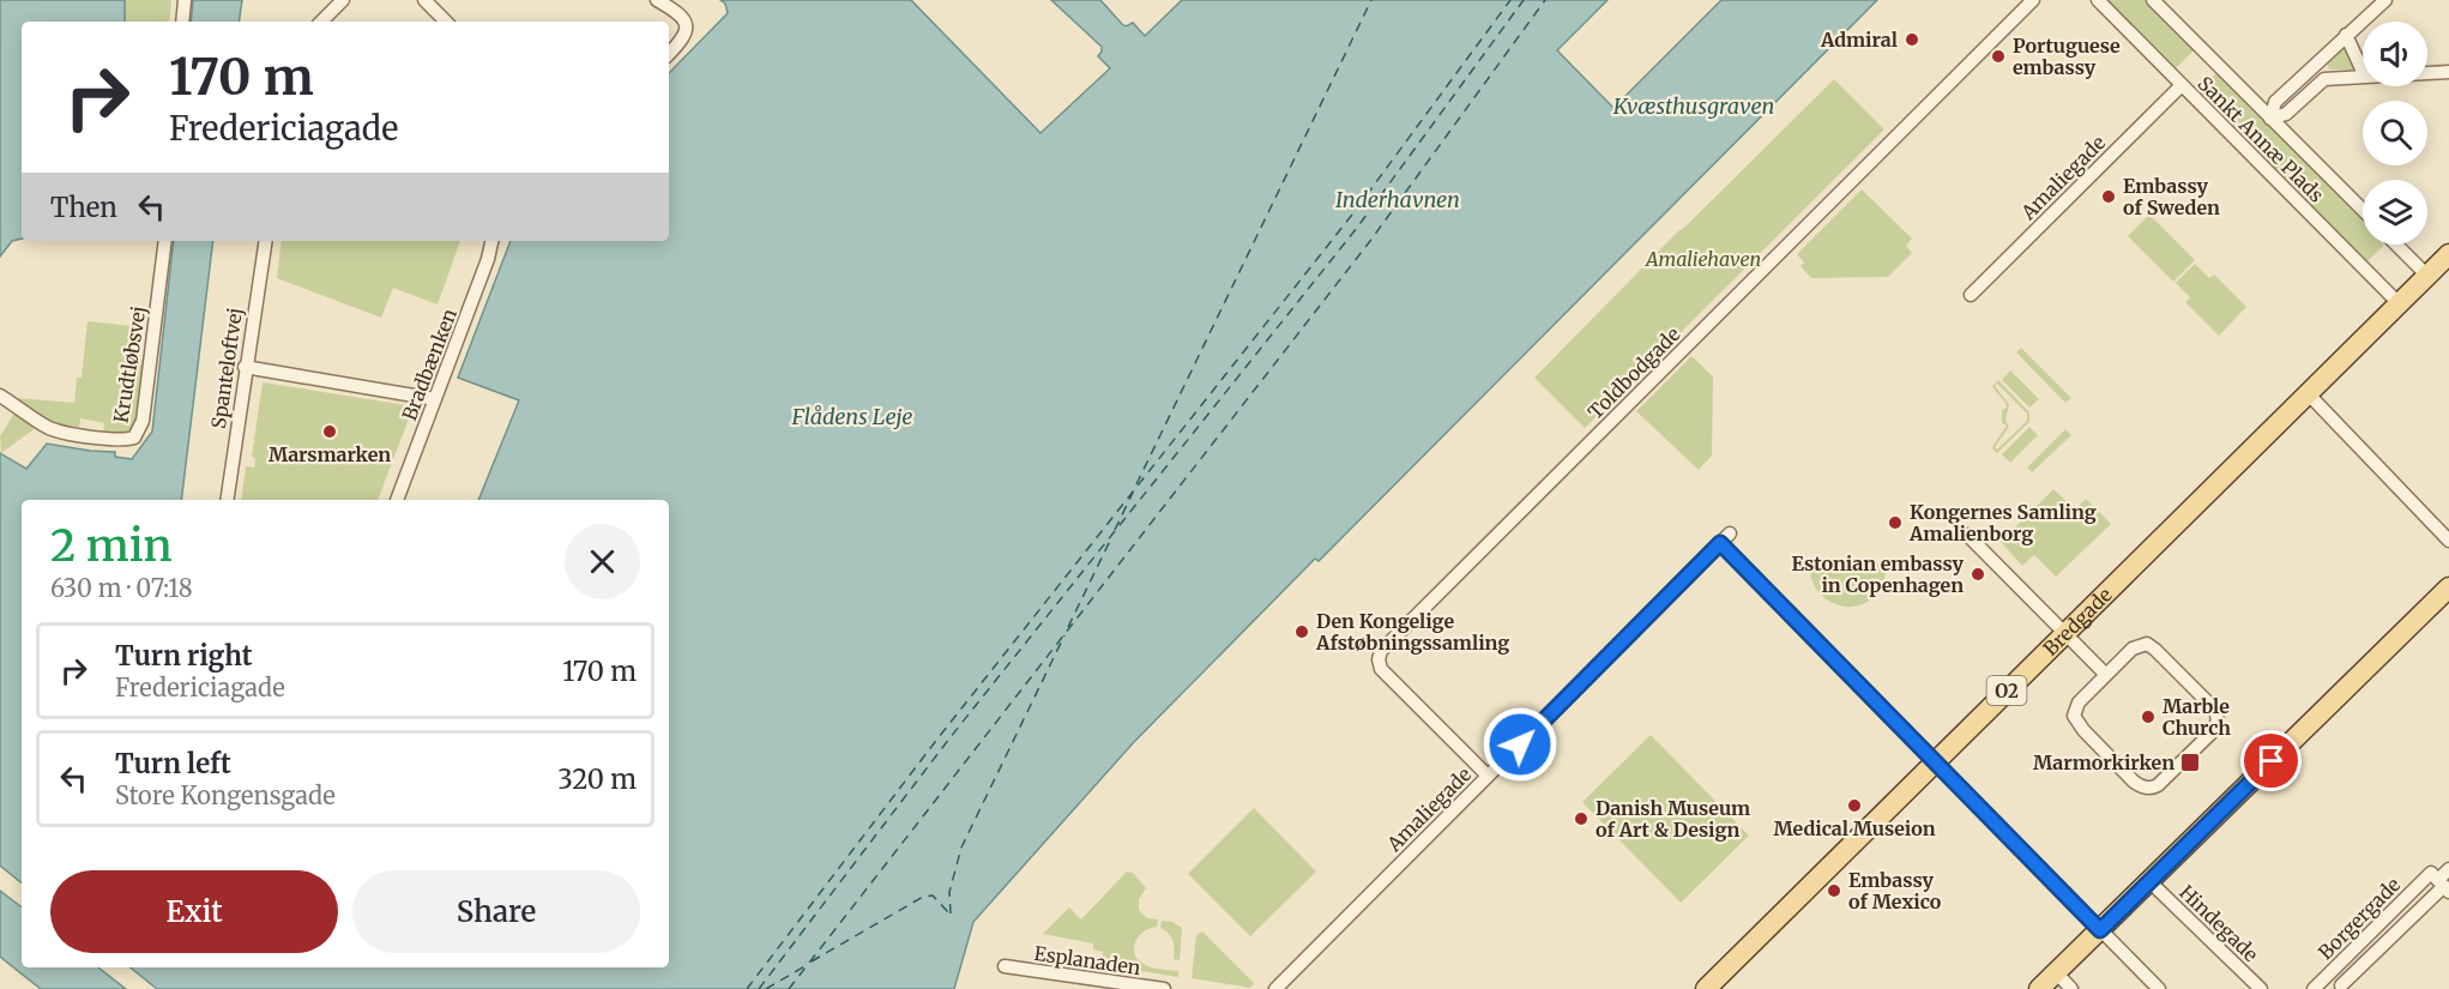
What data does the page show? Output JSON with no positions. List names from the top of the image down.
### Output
{
  "streets": {
    "main road": ["Bredgade", "O2"],
    "street": [
      "Sankt Annæ Plads",
      "Amaliegade",
      "Krudtløbsvej",
      "Bradbænken",
      "Spanteloftvej",
      "Toldbodgade",
      "Borgergade",
      "Hindegade",
      "Esplanaden"
    ]
  },
  "crossings": [
    ["Sankt Annæ Plads", "Amaliegade"],
    ["Sankt Annæ Plads", "Bredgade"],
    ["Amaliegade", "Toldbodgade"],
    ["Amaliegade", "Bredgade"]
  ],
  "water": ["Kvæsthusgraven", "Inderhavnen", "Flådens Leje"],
  "parks": ["Amaliehaven"],
  "places": {
    "other": [
      "Admiral",
      "Portuguese embassy",
      "Embassy of Sweden",
      "Marsmarken",
      "Kongernes Samling Amalienborg",
      "Estonian embassy in Copenhagen",
      "Den Kongelige Afstøbningssamling",
      "Marble Church",
      "Medical Museion",
      "Danish Museum of Art & Design",
      "Embassy of Mexico"
    ],
    "transit": ["Marmorkirken"]
  },
  "page": {
    "turn": ["170 m", "Fredericiagade"],
    "then": "Then",
    "heading": ["2 min", "630 m · 07:18"],
    "list": [
      {
        "name": "Turn right",
        "note": "Fredericiagade",
        "value": "170 m"
      },
      {
        "name": "Turn left",
        "note": "Store Kongensgade",
        "value": "320 m"
      }
    ],
    "buttons": ["Exit", "Share"]
  }
}
